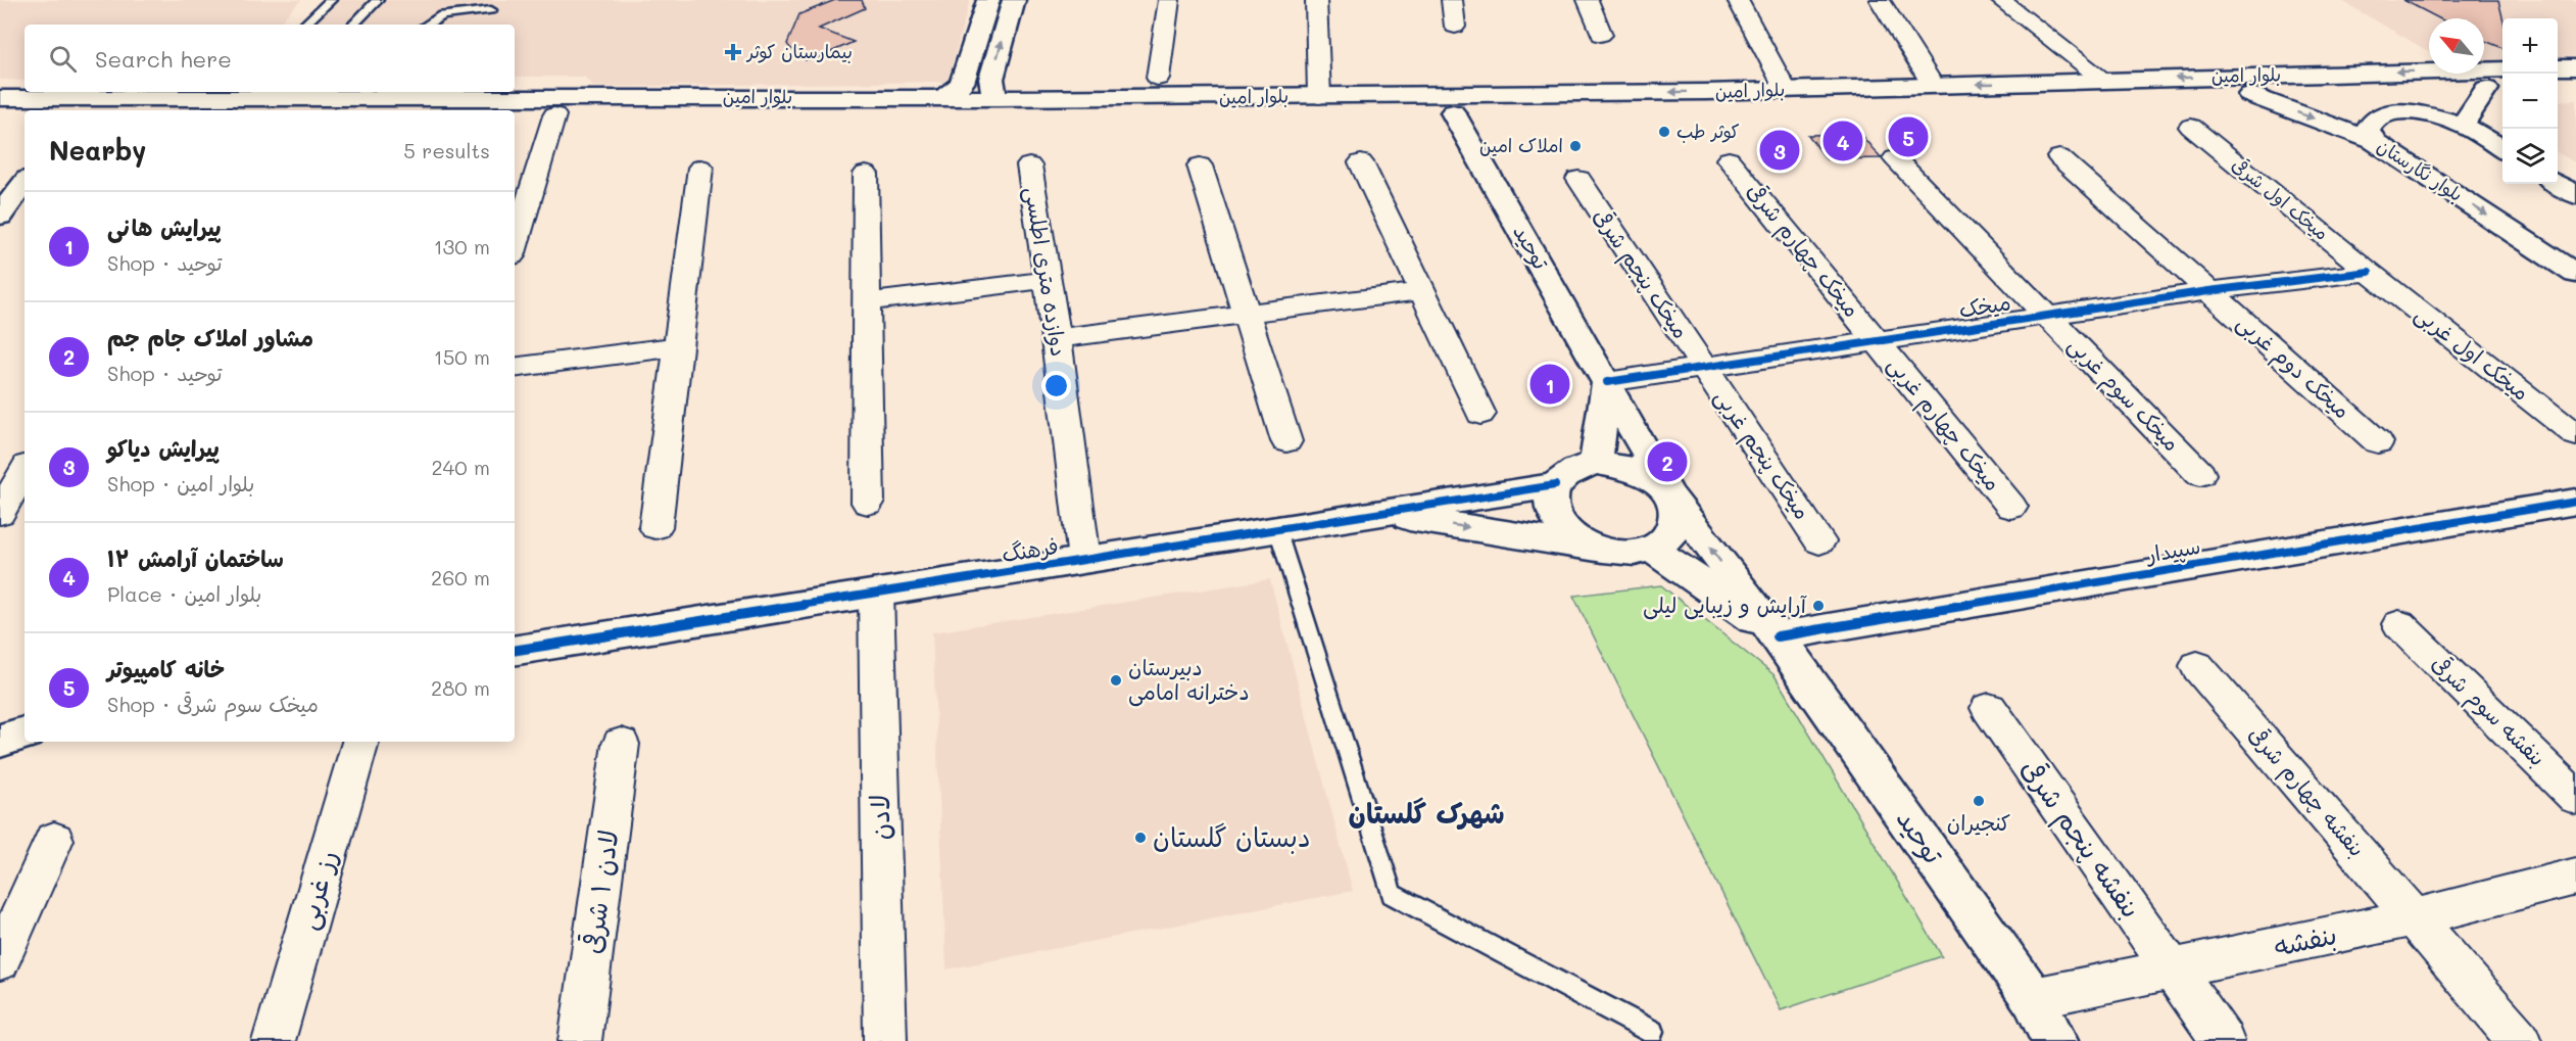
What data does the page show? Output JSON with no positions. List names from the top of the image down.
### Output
{
  "streets": {
    "main road": [
      "بلوار امین",
      "بلوار نگارستان",
      "توحید",
      "فرهنگ",
      "سپیدار"
    ],
    "street": [
      "میخک اول شرقی",
      "میخک چهارم شرقی",
      "دوازده متری اطلسی",
      "میخک پنجم شرقی",
      "میخک",
      "میخک اول غربی",
      "میخک دوم غربی",
      "میخک سوم غربی",
      "میخک چهارم غربی",
      "میخک پنجم غربی",
      "بنفشه سوم شرقی",
      "بنفشه چهارم شرقی",
      "لادن",
      "بنفشه پنجم شرقی",
      "رز غربی",
      "لادن ۱ شرقی",
      "بنفشه"
    ]
  },
  "crossings": [
    ["بلوار امین", "بلوار نگارستان"],
    ["بلوار امین", "توحید"],
    ["میخک اول شرقی", "میخک"],
    ["میخک اول شرقی", "میخک اول غربی"],
    ["توحید", "میخک"],
    ["توحید", "فرهنگ"],
    ["توحید", "سپیدار"],
    ["توحید", "بنفشه"],
    ["میخک چهارم شرقی", "میخک"],
    ["میخک چهارم شرقی", "میخک چهارم غربی"],
    ["دوازده متری اطلسی", "فرهنگ"],
    ["میخک پنجم شرقی", "میخک"],
    ["میخک پنجم شرقی", "میخک پنجم غربی"],
    ["میخک", "میخک اول غربی"],
    ["میخک", "میخک دوم غربی"],
    ["میخک", "میخک سوم غربی"],
    ["میخک", "میخک چهارم غربی"],
    ["میخک", "میخک پنجم غربی"],
    ["فرهنگ", "لادن"],
    ["بنفشه چهارم شرقی", "بنفشه"],
    ["بنفشه پنجم شرقی", "بنفشه"]
  ],
  "one_way": ["بلوار نگارستان"],
  "districts": ["شهرک گلستان"],
  "places": {
    "health": ["بیمارستان کوثر"],
    "other": [
      "کوثر طب",
      "املاک امین",
      "آرایش و زیبایی لیلی",
      "دبیرستان دخترانه امامی",
      "کنجیران",
      "دبستان گلستان"
    ]
  },
  "north": "top left",
  "page": {
    "map_buttons": ["+", "−"],
    "search": "Search here",
    "heading": ["Nearby", "5 results"],
    "pins": [
      "5",
      "4",
      "3",
      "1",
      "2"
    ],
    "list": [
      {
        "mark": "1",
        "name": "پیرایش هانی",
        "note": "Shop · توحید",
        "value": "130 m"
      },
      {
        "mark": "2",
        "name": "مشاور املاک جام جم",
        "note": "Shop · توحید",
        "value": "150 m"
      },
      {
        "mark": "3",
        "name": "پیرایش دیاکو",
        "note": "Shop · بلوار امین",
        "value": "240 m"
      },
      {
        "mark": "4",
        "name": "ساختمان آرامش ۱۲",
        "note": "Place · بلوار امین",
        "value": "260 m"
      },
      {
        "mark": "5",
        "name": "خانه کامپیوتر",
        "note": "Shop · میخک سوم شرقی",
        "value": "280 m"
      }
    ]
  }
}
